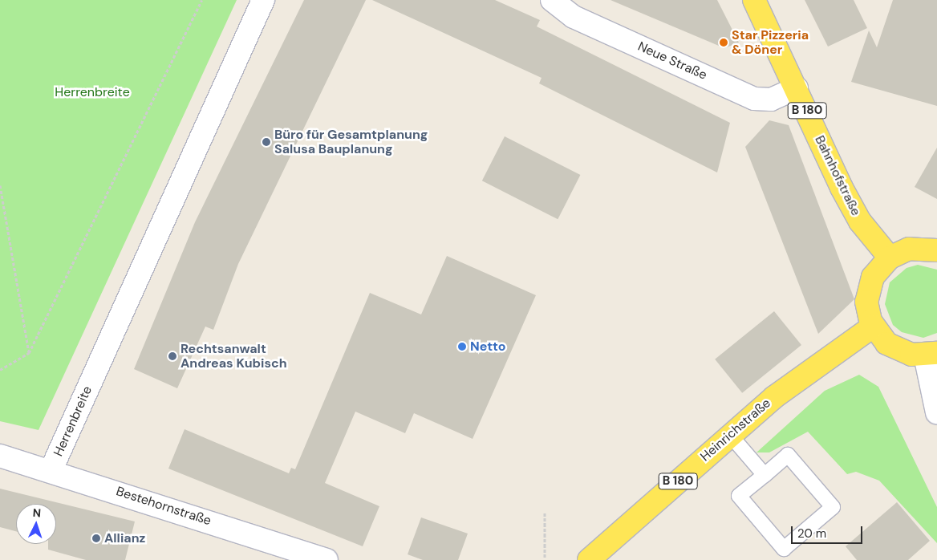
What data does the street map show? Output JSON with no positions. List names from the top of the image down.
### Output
{
  "streets": {
    "main road": ["B 180", "Bahnhofstraße", "Heinrichstraße"],
    "street": ["Neue Straße", "Herrenbreite", "Bestehornstraße"]
  },
  "crossings": [
    ["Neue Straße", "Bahnhofstraße"],
    ["Herrenbreite", "Bestehornstraße"]
  ],
  "parks": ["Herrenbreite"],
  "places": [
    "Star Pizzeria & Döner",
    "Büro für Gesamtplanung Salusa Bauplanung",
    "Netto",
    "Rechtsanwalt Andreas Kubisch",
    "Allianz"
  ],
  "scale_bar": "20 m",
  "north": "top"
}
